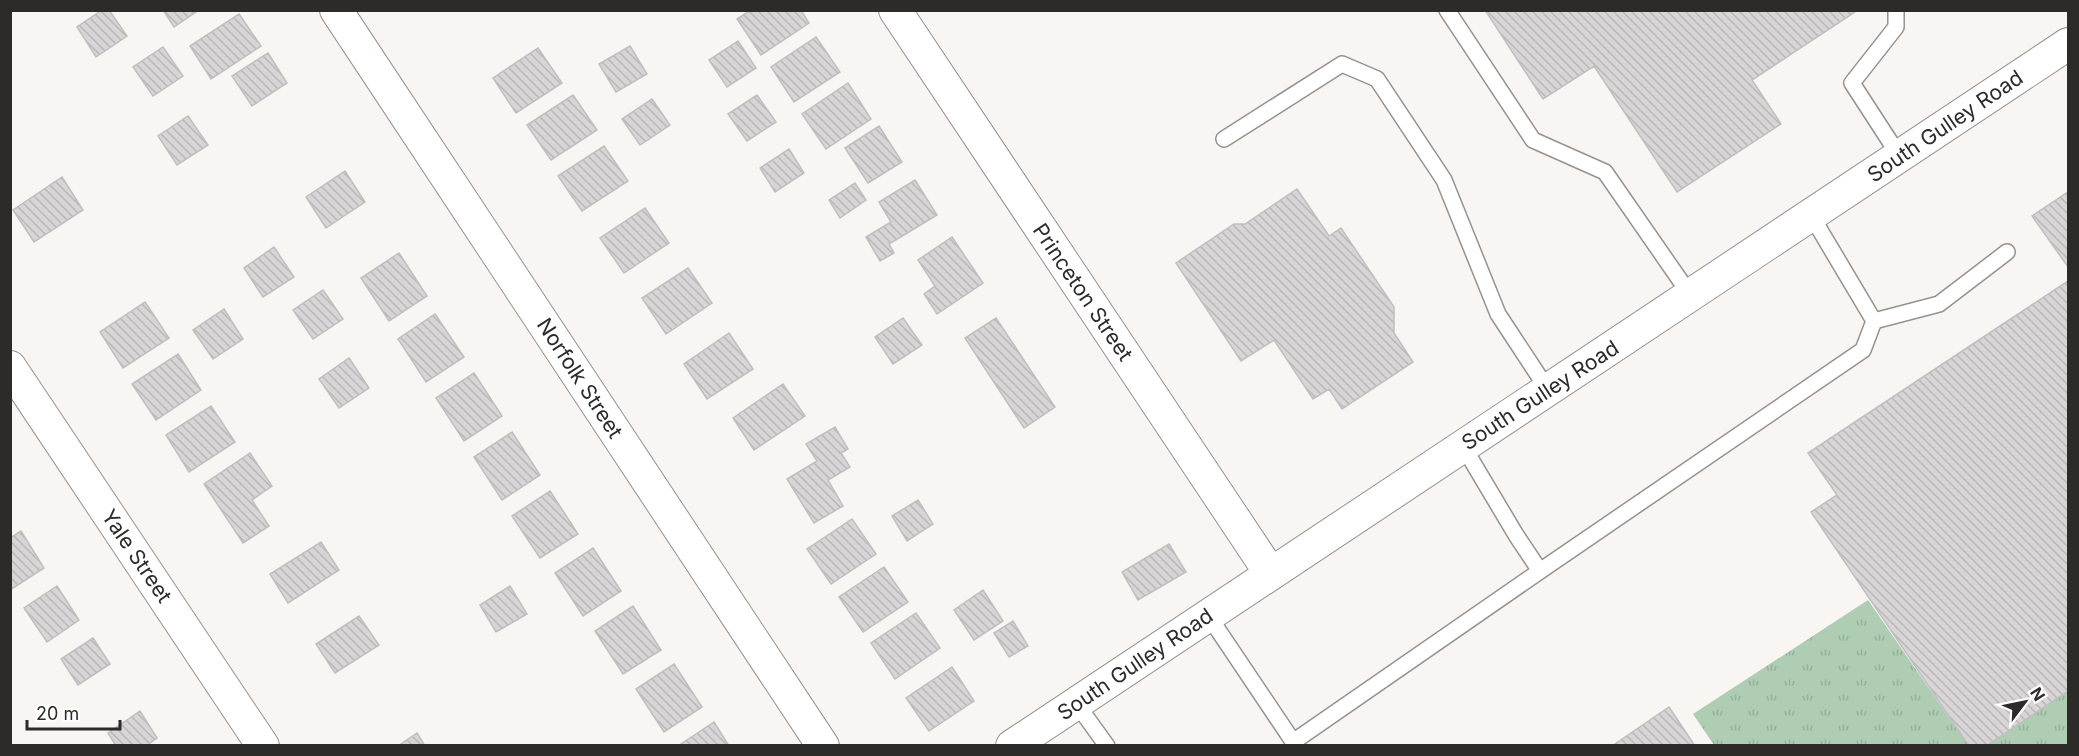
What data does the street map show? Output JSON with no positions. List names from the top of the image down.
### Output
{
  "streets": {
    "street": [
      "South Gulley Road",
      "Princeton Street",
      "Norfolk Street",
      "Yale Street"
    ]
  },
  "crossings": [
    ["South Gulley Road", "Princeton Street"]
  ],
  "scale_bar": "20 m",
  "north": "top right"
}
